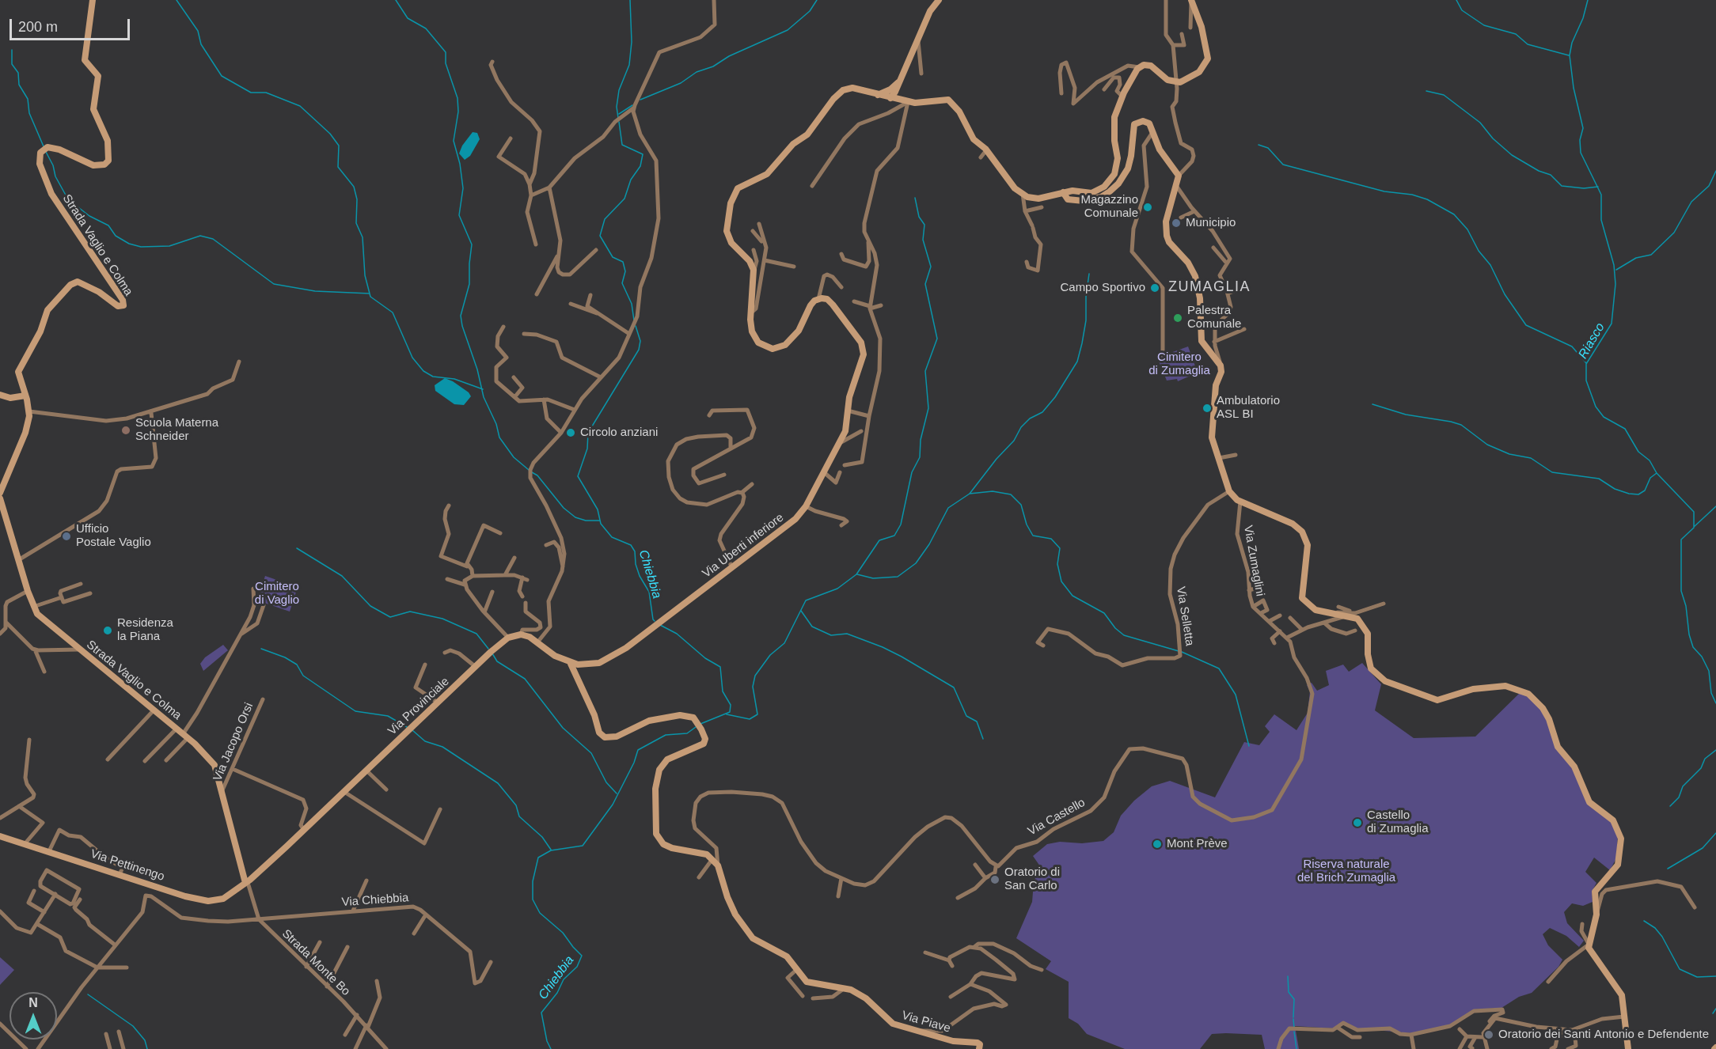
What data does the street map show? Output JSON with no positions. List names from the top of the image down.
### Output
{
  "streets": {
    "street": [
      "Strada Vaglio e Colma",
      "Via Uberti inferiore",
      "Via Zumaglini",
      "Via Selletta",
      "Via Provinciale",
      "Via Jacopo Orsi",
      "Via Castello",
      "Via Pettinengo",
      "Via Chiebbia",
      "Strada Monte Bo",
      "Via Piave"
    ]
  },
  "crossings": [
    ["Strada Vaglio e Colma", "Via Provinciale"],
    ["Strada Vaglio e Colma", "Via Jacopo Orsi"],
    ["Strada Vaglio e Colma", "Via Pettinengo"],
    ["Strada Vaglio e Colma", "Strada Monte Bo"],
    ["Via Zumaglini", "Via Castello"],
    ["Via Provinciale", "Via Pettinengo"],
    ["Via Provinciale", "Strada Monte Bo"],
    ["Via Pettinengo", "Strada Monte Bo"],
    ["Via Chiebbia", "Strada Monte Bo"]
  ],
  "districts": ["ZUMAGLIA"],
  "water": ["Riasco", "Chiebbia"],
  "parks": ["Cimitero di Zumaglia", "Cimitero di Vaglio", "Riserva naturale del Brich Zumaglia"],
  "places": [
    "Magazzino Comunale",
    "Municipio",
    "Campo Sportivo",
    "Palestra Comunale",
    "Ambulatorio ASL BI",
    "Scuola Materna Schneider",
    "Circolo anziani",
    "Ufficio Postale Vaglio",
    "Residenza la Piana",
    "Castello di Zumaglia",
    "Mont Prève",
    "Oratorio di San Carlo",
    "Oratorio dei Santi Antonio e Defendente"
  ],
  "scale_bar": "200 m",
  "north": "top"
}
